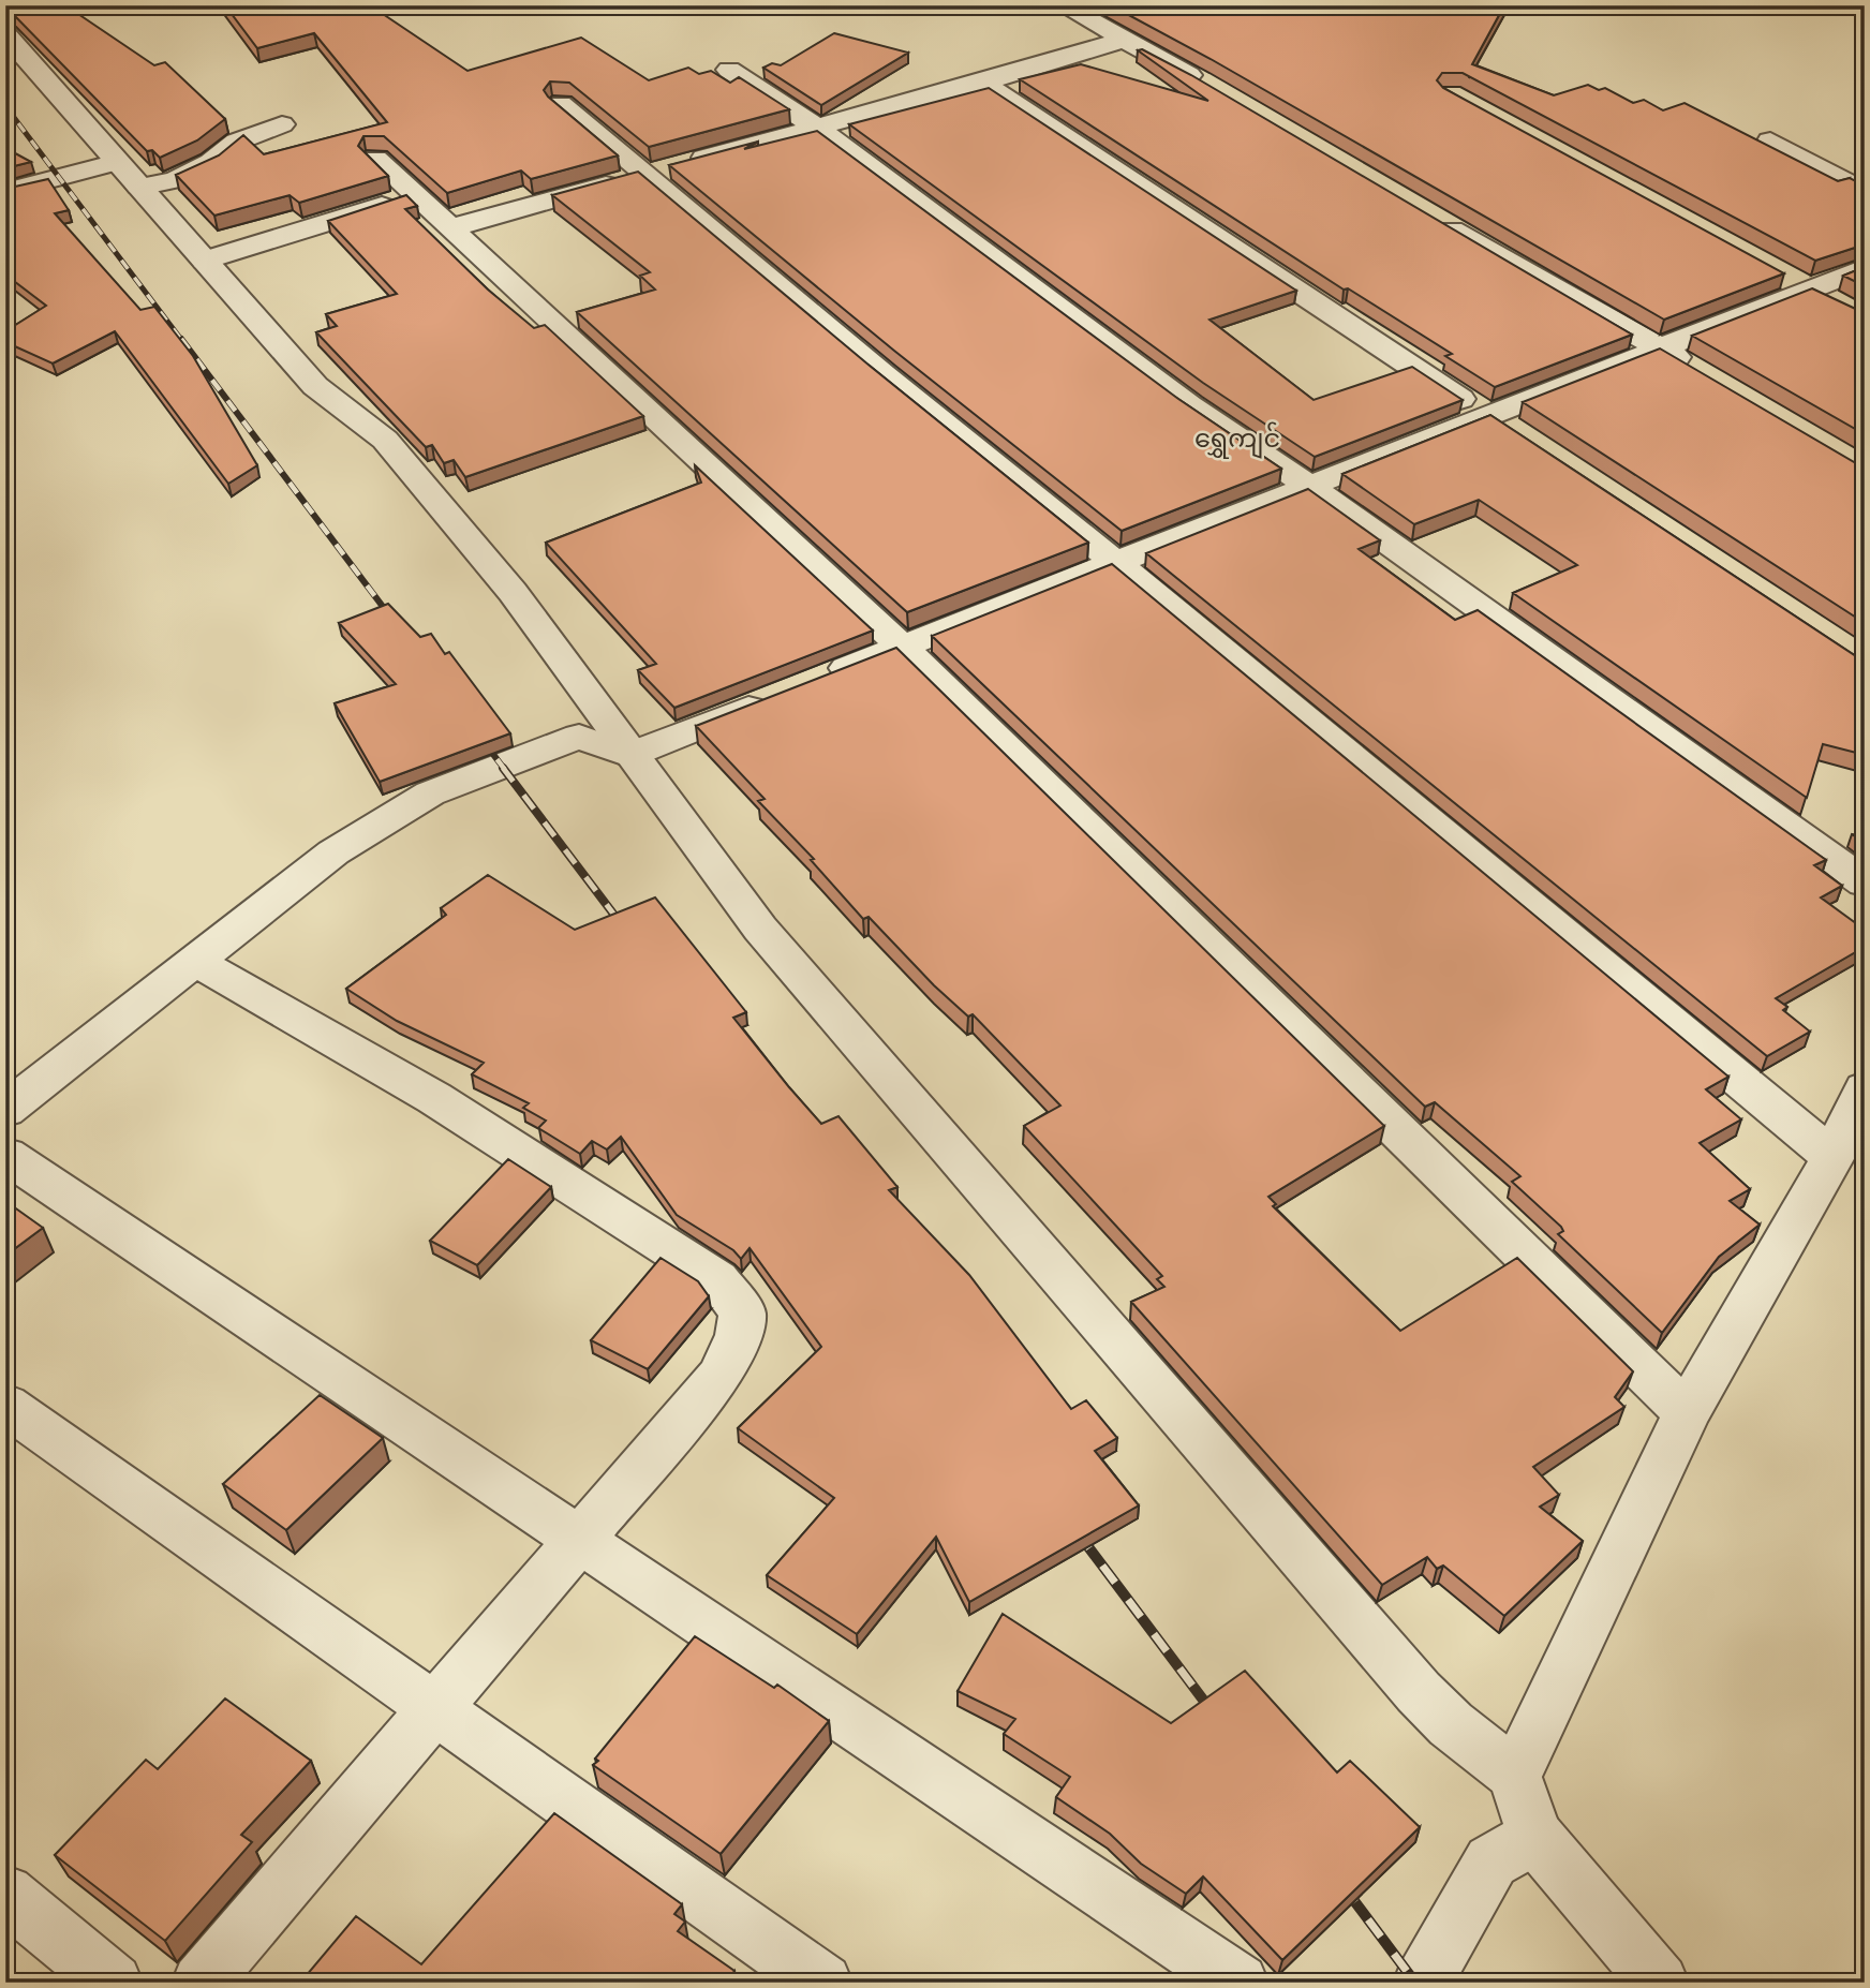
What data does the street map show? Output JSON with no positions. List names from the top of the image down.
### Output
{
  "districts": ["ရွှေကျင်"]
}
